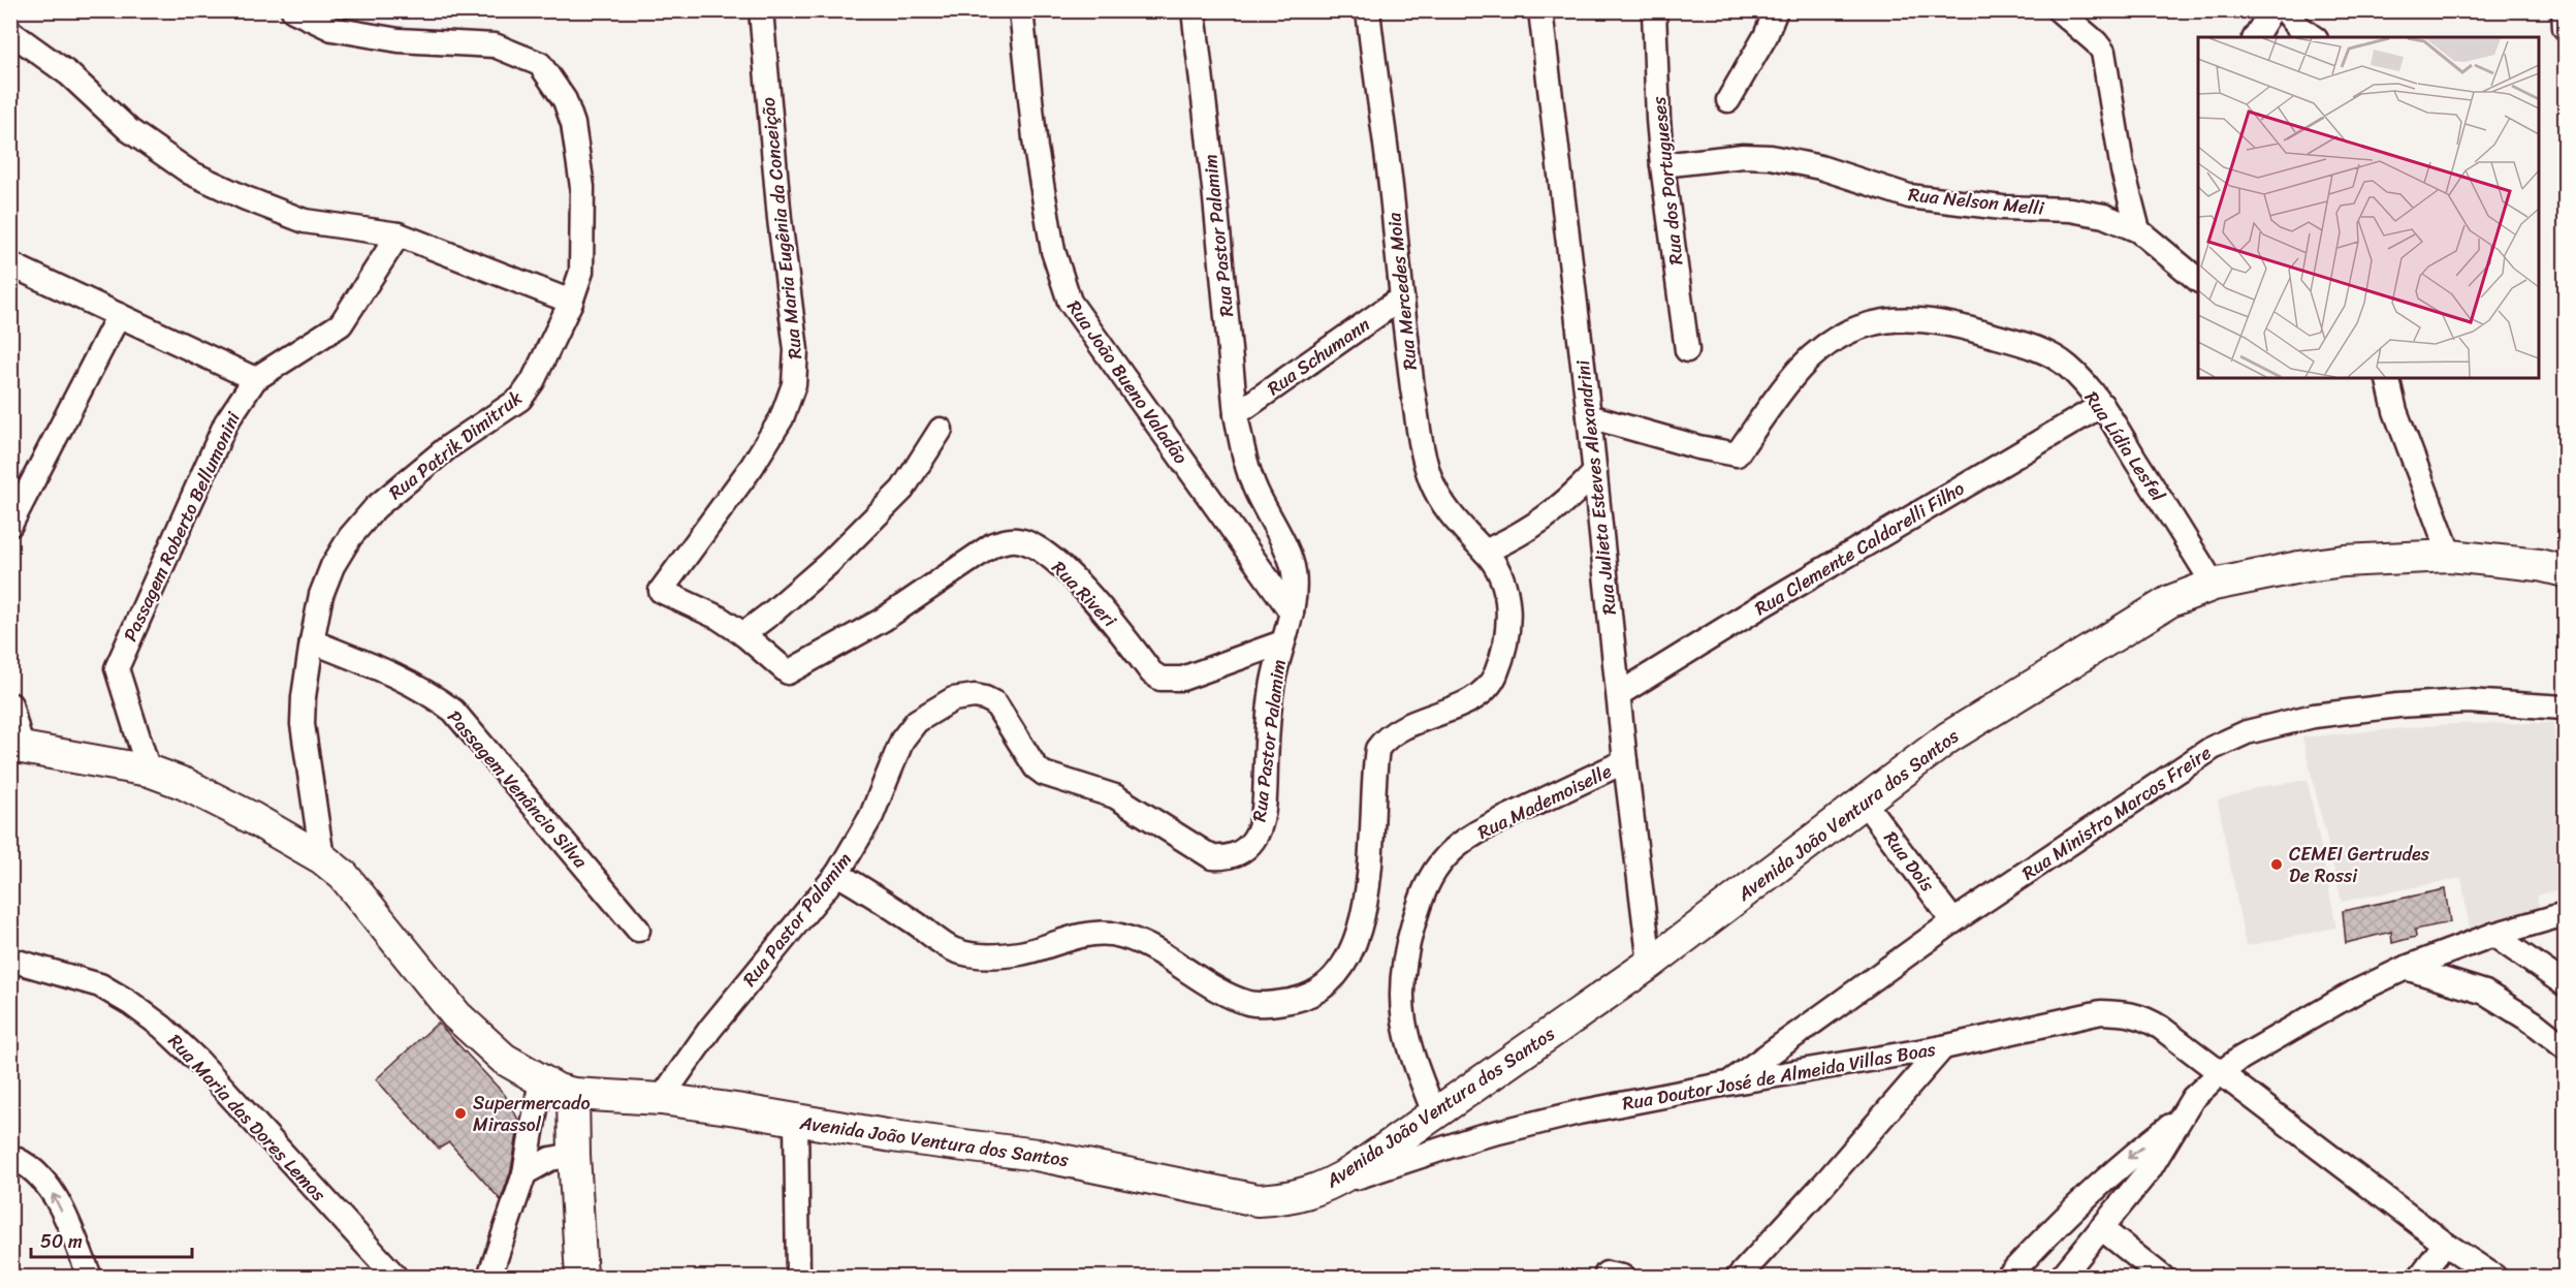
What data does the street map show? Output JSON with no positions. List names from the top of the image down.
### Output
{
  "streets": {
    "main road": ["Avenida João Ventura dos Santos"],
    "street": [
      "Rua dos Portugueses",
      "Rua Nelson Melli",
      "Rua Maria Eugênia da Conceição",
      "Rua Pastor Palamim",
      "Rua Mercedes Moia",
      "Rua Schumann",
      "Rua João Bueno Valadão",
      "Rua Patrik Dimitruk",
      "Rua Lídia Lesfel",
      "Rua Julieta Esteves Alexandrini",
      "Passagem Roberto Bellumonini",
      "Rua Clemente Caldarelli Filho",
      "Rua Riveri",
      "Passagem Venâncio Silva",
      "Rua Mademoiselle",
      "Rua Ministro Marcos Freire",
      "Rua Dois",
      "Rua Doutor José de Almeida Villas Boas",
      "Rua Maria das Dores Lemos"
    ]
  },
  "crossings": [
    ["Rua dos Portugueses", "Rua Nelson Melli"],
    ["Rua Maria Eugênia da Conceição", "Rua Riveri"],
    ["Rua Pastor Palamim", "Rua Mercedes Moia"],
    ["Rua Pastor Palamim", "Rua Schumann"],
    ["Rua Pastor Palamim", "Rua João Bueno Valadão"],
    ["Rua Pastor Palamim", "Rua Riveri"],
    ["Rua Pastor Palamim", "Avenida João Ventura dos Santos"],
    ["Rua Mercedes Moia", "Rua Schumann"],
    ["Rua Patrik Dimitruk", "Passagem Venâncio Silva"],
    ["Rua Patrik Dimitruk", "Avenida João Ventura dos Santos"],
    ["Rua Lídia Lesfel", "Rua Julieta Esteves Alexandrini"],
    ["Rua Lídia Lesfel", "Rua Clemente Caldarelli Filho"],
    ["Rua Lídia Lesfel", "Avenida João Ventura dos Santos"],
    ["Rua Julieta Esteves Alexandrini", "Rua Clemente Caldarelli Filho"],
    ["Rua Julieta Esteves Alexandrini", "Rua Mademoiselle"],
    ["Rua Julieta Esteves Alexandrini", "Avenida João Ventura dos Santos"],
    ["Passagem Roberto Bellumonini", "Avenida João Ventura dos Santos"],
    ["Rua Mademoiselle", "Avenida João Ventura dos Santos"],
    ["Rua Ministro Marcos Freire", "Rua Dois"],
    ["Rua Ministro Marcos Freire", "Rua Doutor José de Almeida Villas Boas"],
    ["Avenida João Ventura dos Santos", "Rua Dois"],
    ["Avenida João Ventura dos Santos", "Rua Doutor José de Almeida Villas Boas"]
  ],
  "places": ["CEMEI Gertrudes De Rossi", "Supermercado Mirassol"],
  "scale_bar": "50 m"
}
